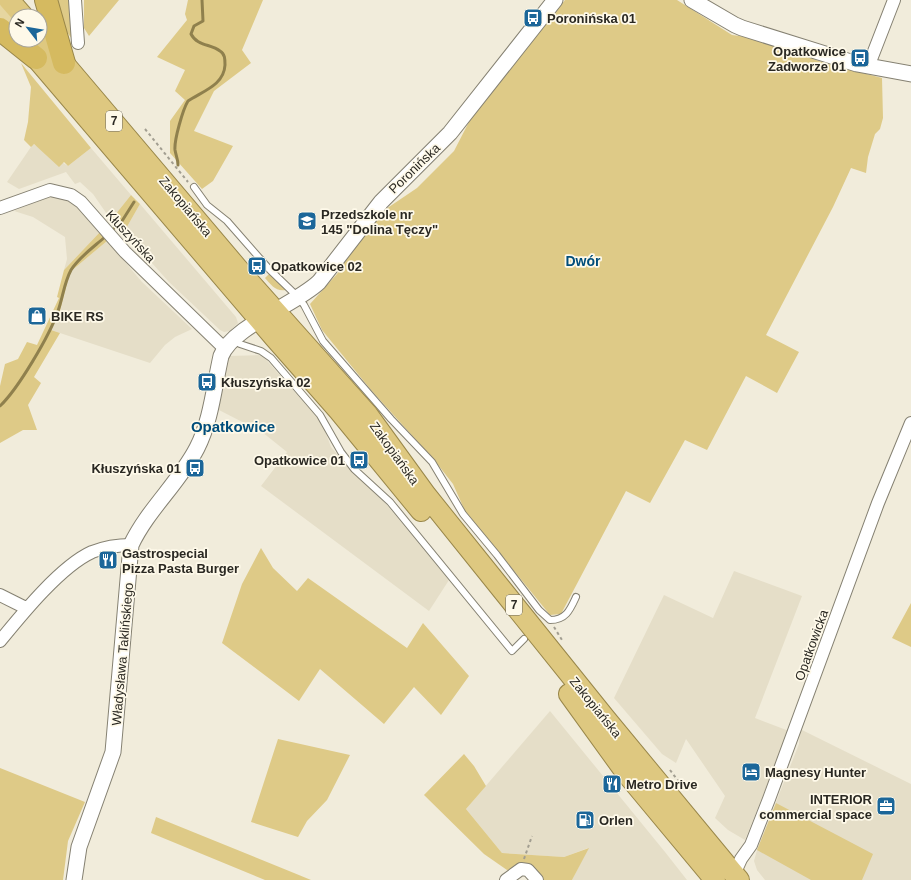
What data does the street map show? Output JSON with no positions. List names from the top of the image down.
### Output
{
  "streets": {
    "highway": ["7", "Zakopiańska"],
    "street": [
      "Poronińska",
      "Kłuszyńska",
      "Opatkowicka",
      "Władysława Taklińskiego"
    ]
  },
  "crossings": [
    ["Poronińska", "Zakopiańska"],
    ["Zakopiańska", "Opatkowicka"],
    ["Kłuszyńska", "Władysława Taklińskiego"]
  ],
  "districts": ["Dwór", "Opatkowice"],
  "places": {
    "bus stop": [
      "Poronińska 01",
      "Opatkowice Zadworze 01",
      "Opatkowice 02",
      "Kłuszyńska 02",
      "Opatkowice 01",
      "Kłuszyńska 01"
    ],
    "school or university": ["Przedszkole nr 145 \"Dolina Tęczy\""],
    "shop": ["BIKE RS"],
    "restaurant": ["Gastrospecial Pizza Pasta Burger", "Metro Drive"],
    "hotel": ["Magnesy Hunter"],
    "office": ["INTERIOR commercial space"],
    "fuel station": ["Orlen"]
  },
  "north": "top left"
}
